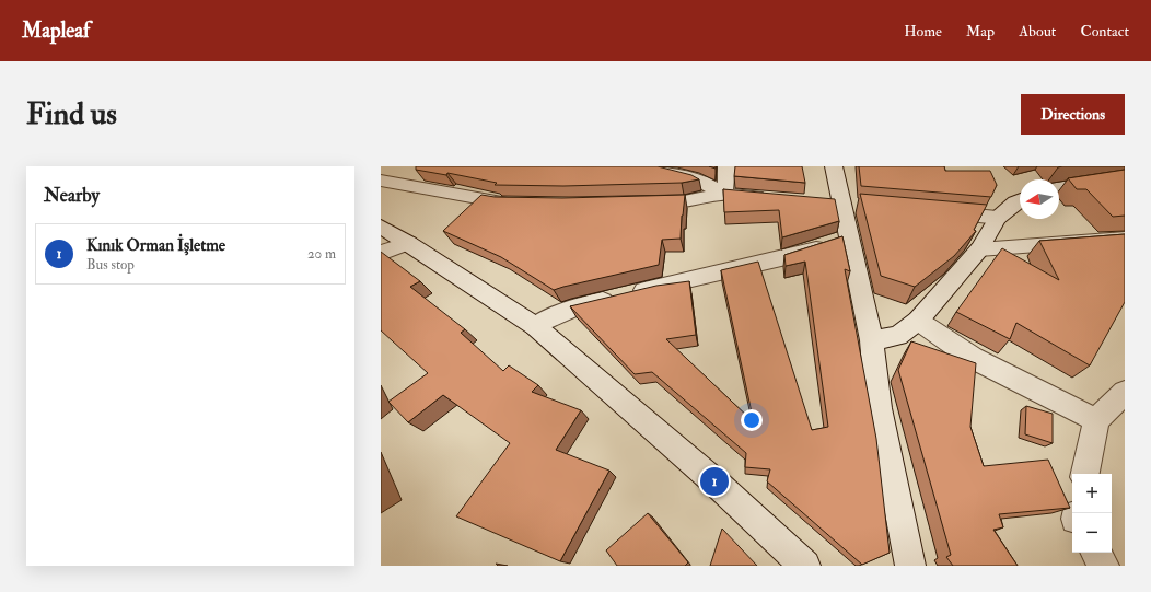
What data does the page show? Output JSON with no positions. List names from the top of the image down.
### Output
{
  "north": "left",
  "page": {
    "header": "Mapleaf",
    "nav": [
      "Home",
      "Map",
      "About",
      "Contact"
    ],
    "buttons": "Directions",
    "title": "Find us",
    "heading": "Nearby",
    "list": [
      {
        "mark": "1",
        "name": "Kınık Orman İşletme",
        "note": "Bus stop",
        "value": "20 m"
      }
    ],
    "pins": "1",
    "map_buttons": ["+", "−"]
  }
}
